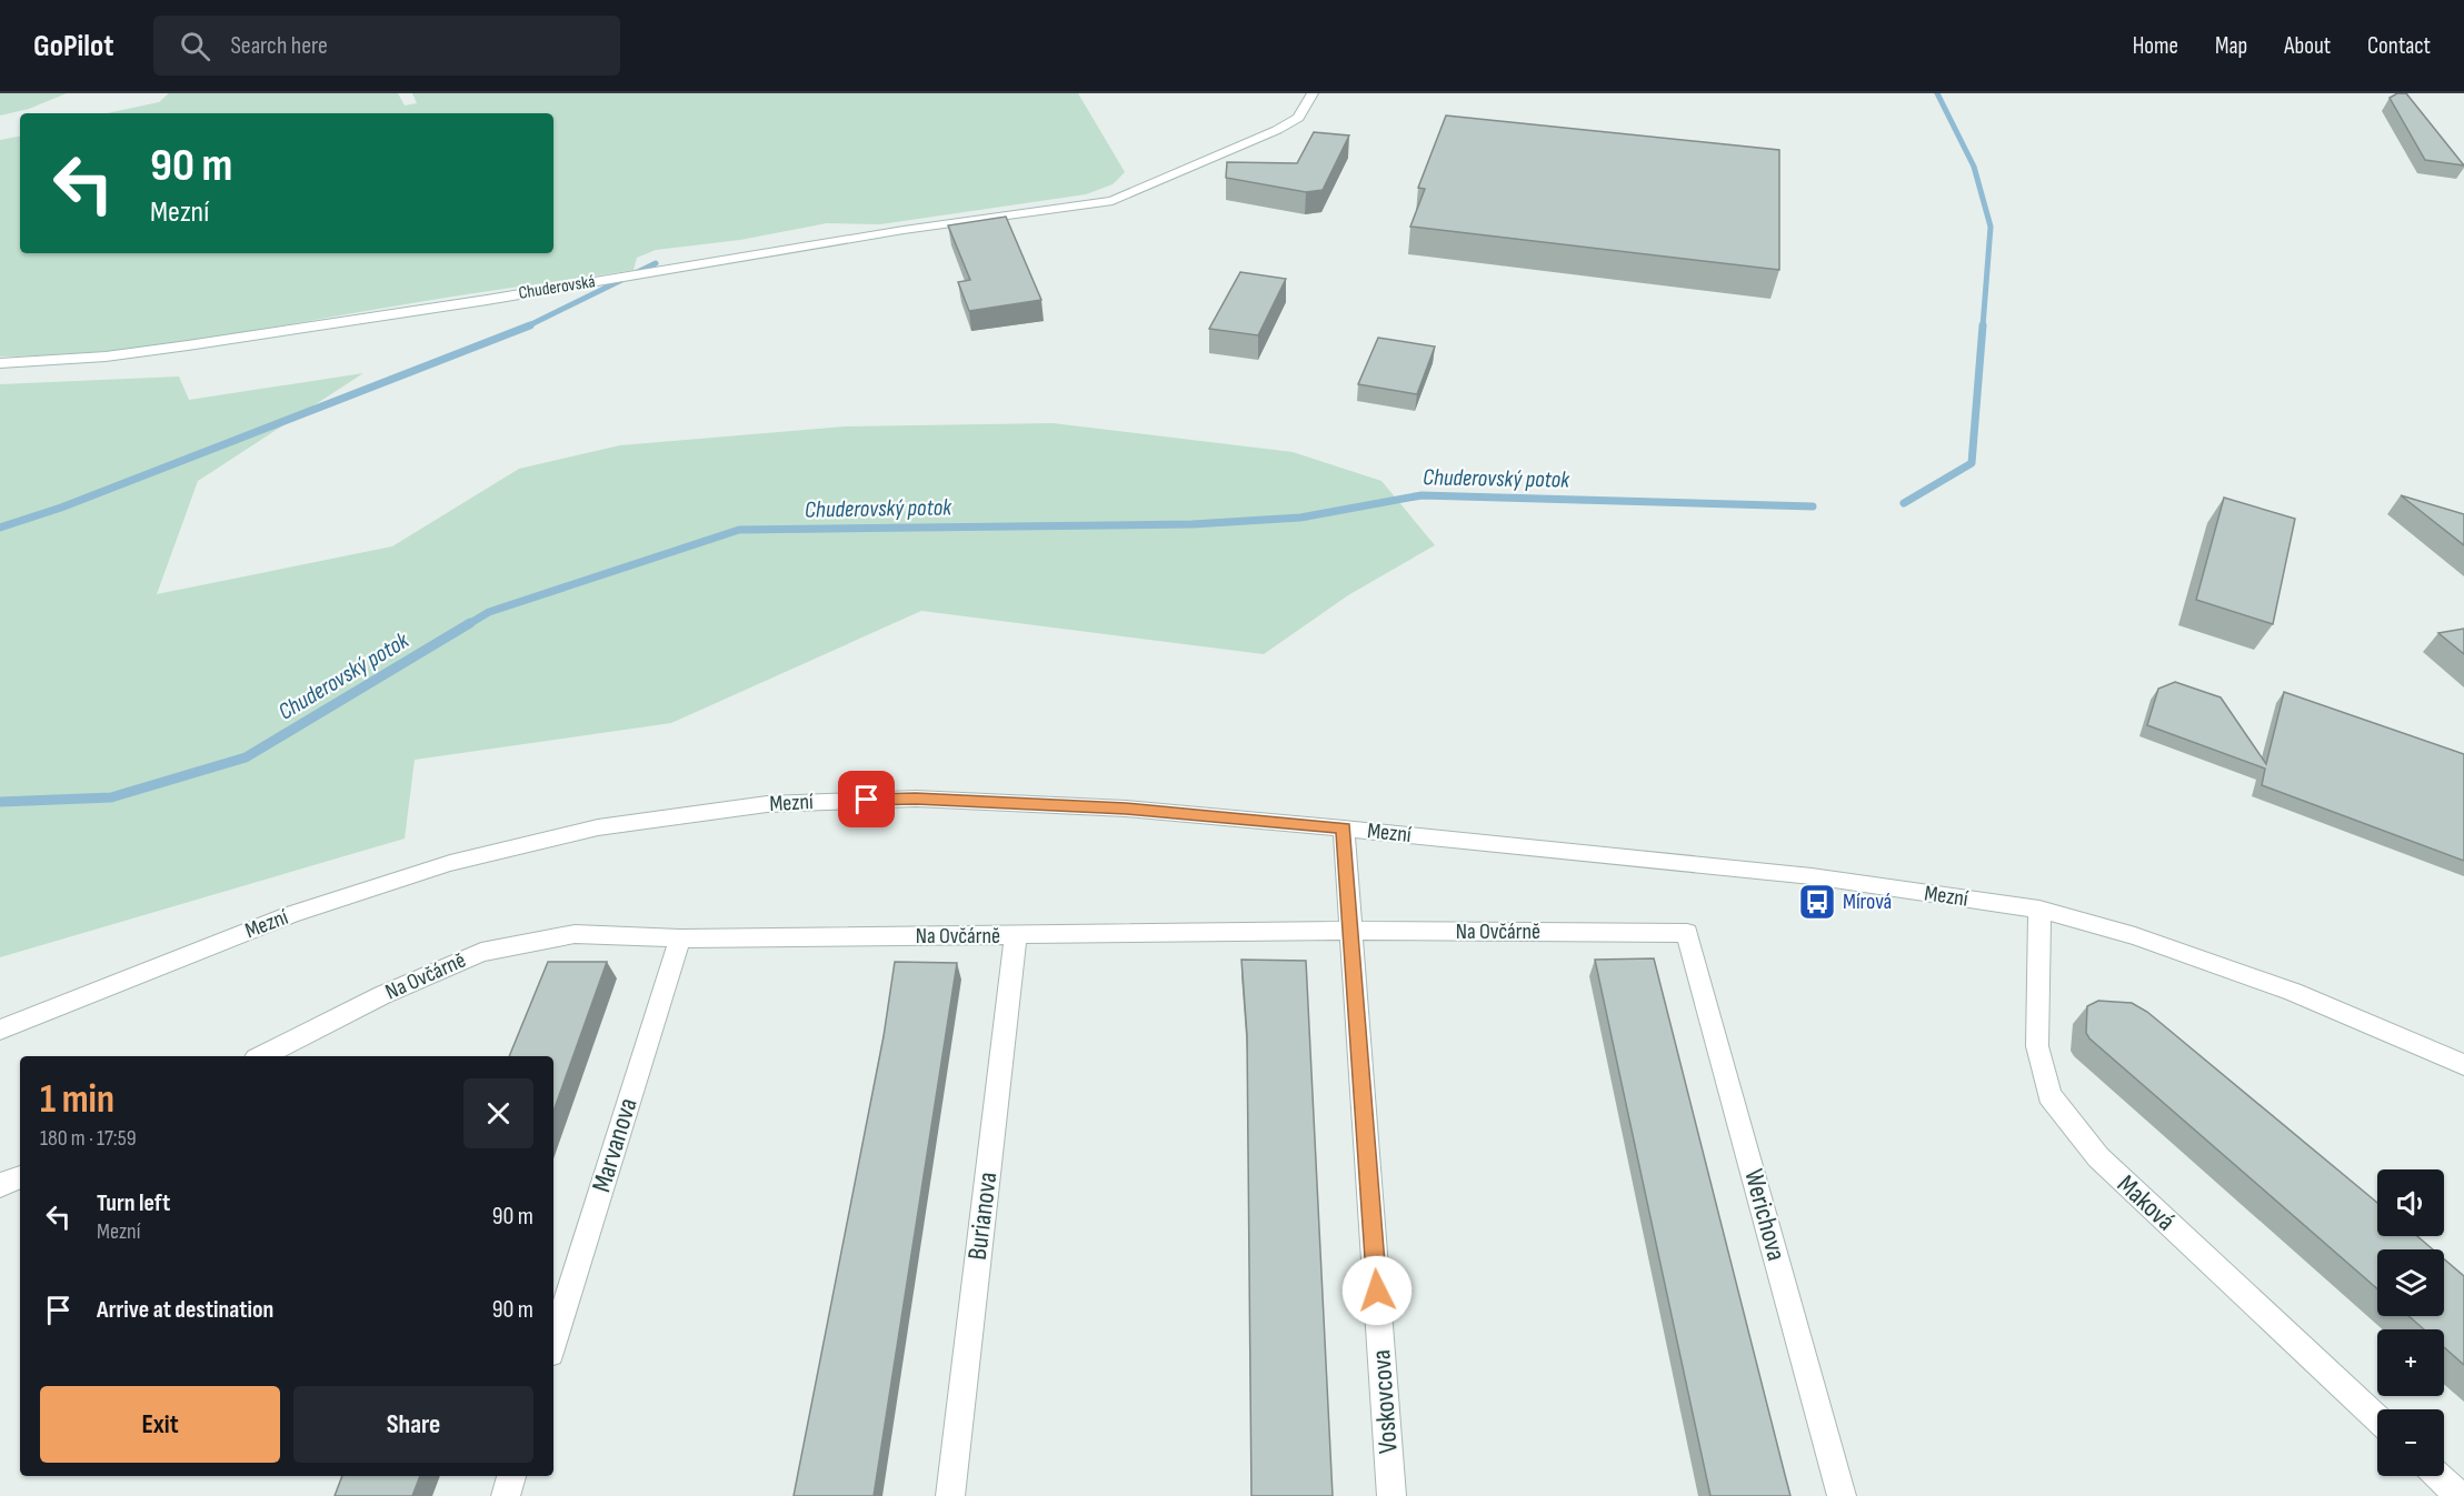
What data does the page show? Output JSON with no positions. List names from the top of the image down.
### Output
{
  "streets": {
    "street": [
      "Chuderovská",
      "Mezní",
      "Na Ovčárně",
      "Marvanova",
      "Maková",
      "Werichova",
      "Burianova",
      "Voskovcova"
    ]
  },
  "crossings": [
    ["Mezní", "Maková"],
    ["Mezní", "Voskovcova"],
    ["Na Ovčárně", "Marvanova"],
    ["Na Ovčárně", "Werichova"],
    ["Na Ovčárně", "Burianova"],
    ["Na Ovčárně", "Voskovcova"]
  ],
  "water": ["Chuderovský potok"],
  "places": {
    "bus stop": ["Mírová"]
  },
  "page": {
    "header": "GoPilot",
    "search": "Search here",
    "nav": [
      "Home",
      "Map",
      "About",
      "Contact"
    ],
    "turn": ["90 m", "Mezní"],
    "heading": ["1 min", "180 m · 17:59"],
    "map_buttons": ["+", "−"],
    "list": [
      {
        "name": "Turn left",
        "note": "Mezní",
        "value": "90 m"
      },
      {
        "name": "Arrive at destination",
        "value": "90 m"
      }
    ],
    "buttons": ["Exit", "Share"]
  }
}
